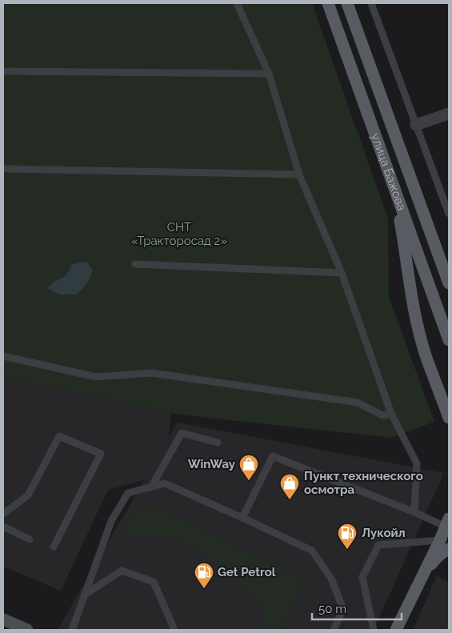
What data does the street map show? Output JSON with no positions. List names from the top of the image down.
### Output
{
  "streets": {
    "main road": ["улица Бажова"]
  },
  "parks": ["СНТ «Тракторосад 2»"],
  "places": {
    "shop": ["WinWay", "Пункт технического осмотра"],
    "fuel station": ["Лукойл", "Get Petrol"]
  },
  "scale_bar": "50 m"
}
